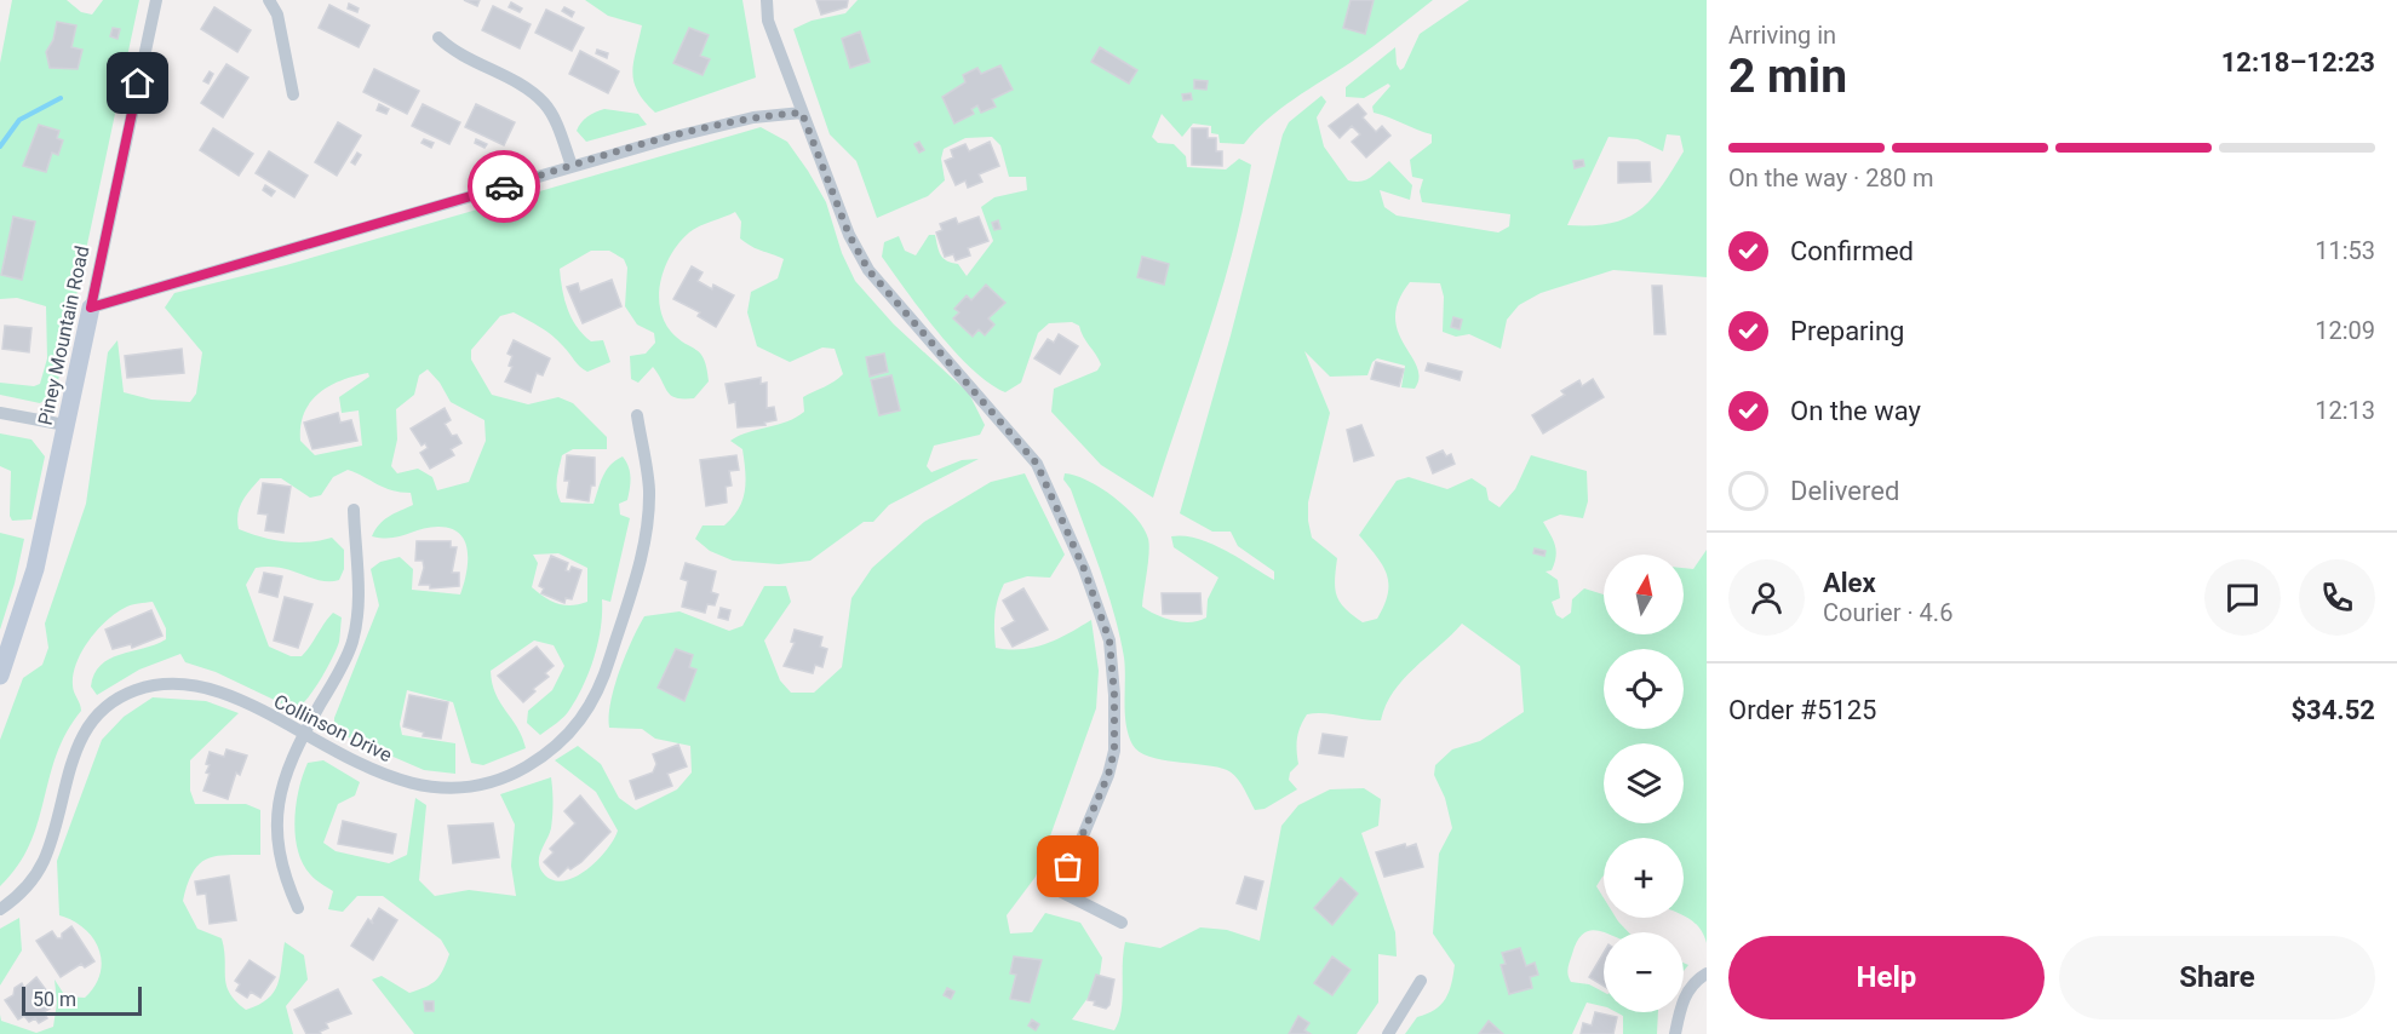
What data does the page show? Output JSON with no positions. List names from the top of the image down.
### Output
{
  "streets": {
    "street": ["Piney Mountain Road", "Collinson Drive"]
  },
  "scale_bar": "50 m",
  "north": "top",
  "page": {
    "heading": ["2 min", "Arriving in", "12:18–12:23"],
    "panel": [
      "Alex",
      "Courier · 4.6",
      "Order #5125",
      "$34.52"
    ],
    "bar": "On the way · 280 m",
    "list": [
      ["Confirmed", "11:53"],
      ["Preparing", "12:09"],
      ["On the way", "12:13"],
      "Delivered"
    ],
    "map_buttons": ["+", "−"],
    "buttons": ["Help", "Share"],
    "scale": "50 m"
  }
}
